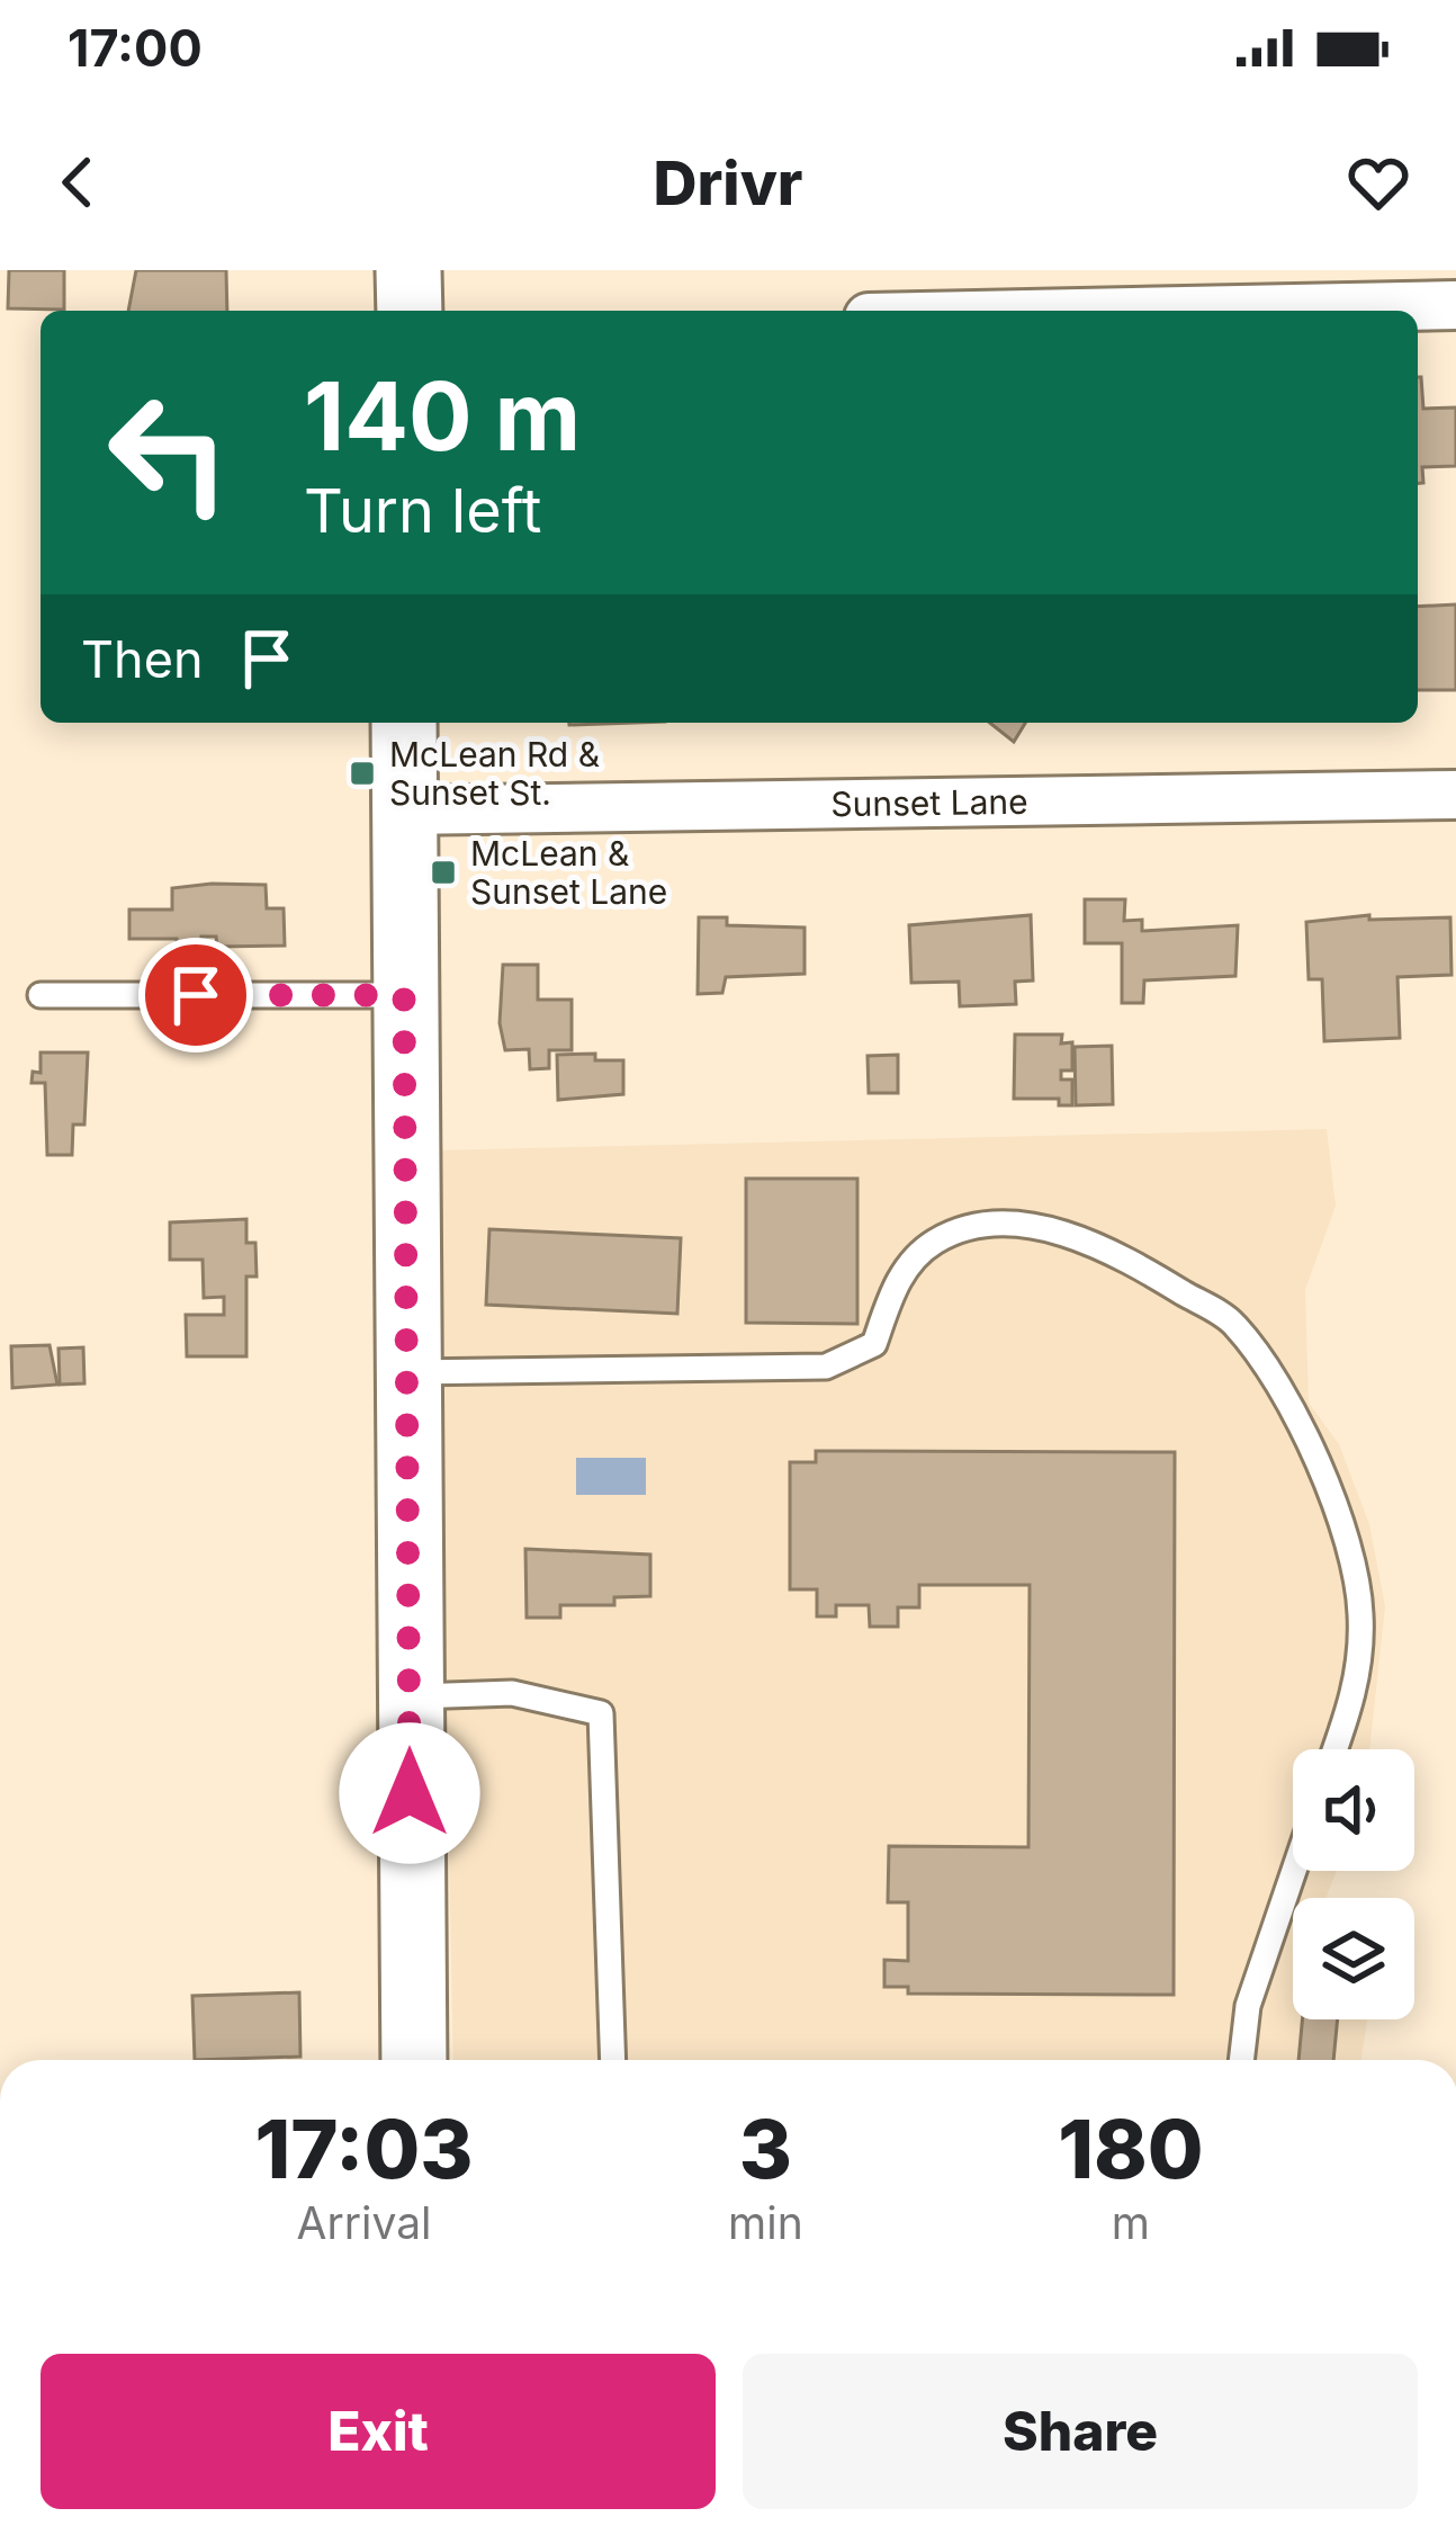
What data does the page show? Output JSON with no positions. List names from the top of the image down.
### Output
{
  "streets": {
    "street": ["Sunset Lane"]
  },
  "places": {
    "transit": ["McLean Rd & Sunset St.", "McLean & Sunset Lane"]
  },
  "page": {
    "status": "17:00",
    "header": "Drivr",
    "turn": ["140 m", "Turn left"],
    "then": "Then",
    "eta": [
      "17:03",
      "Arrival",
      "3",
      "min",
      "180",
      "m"
    ],
    "buttons": ["Exit", "Share"]
  }
}
